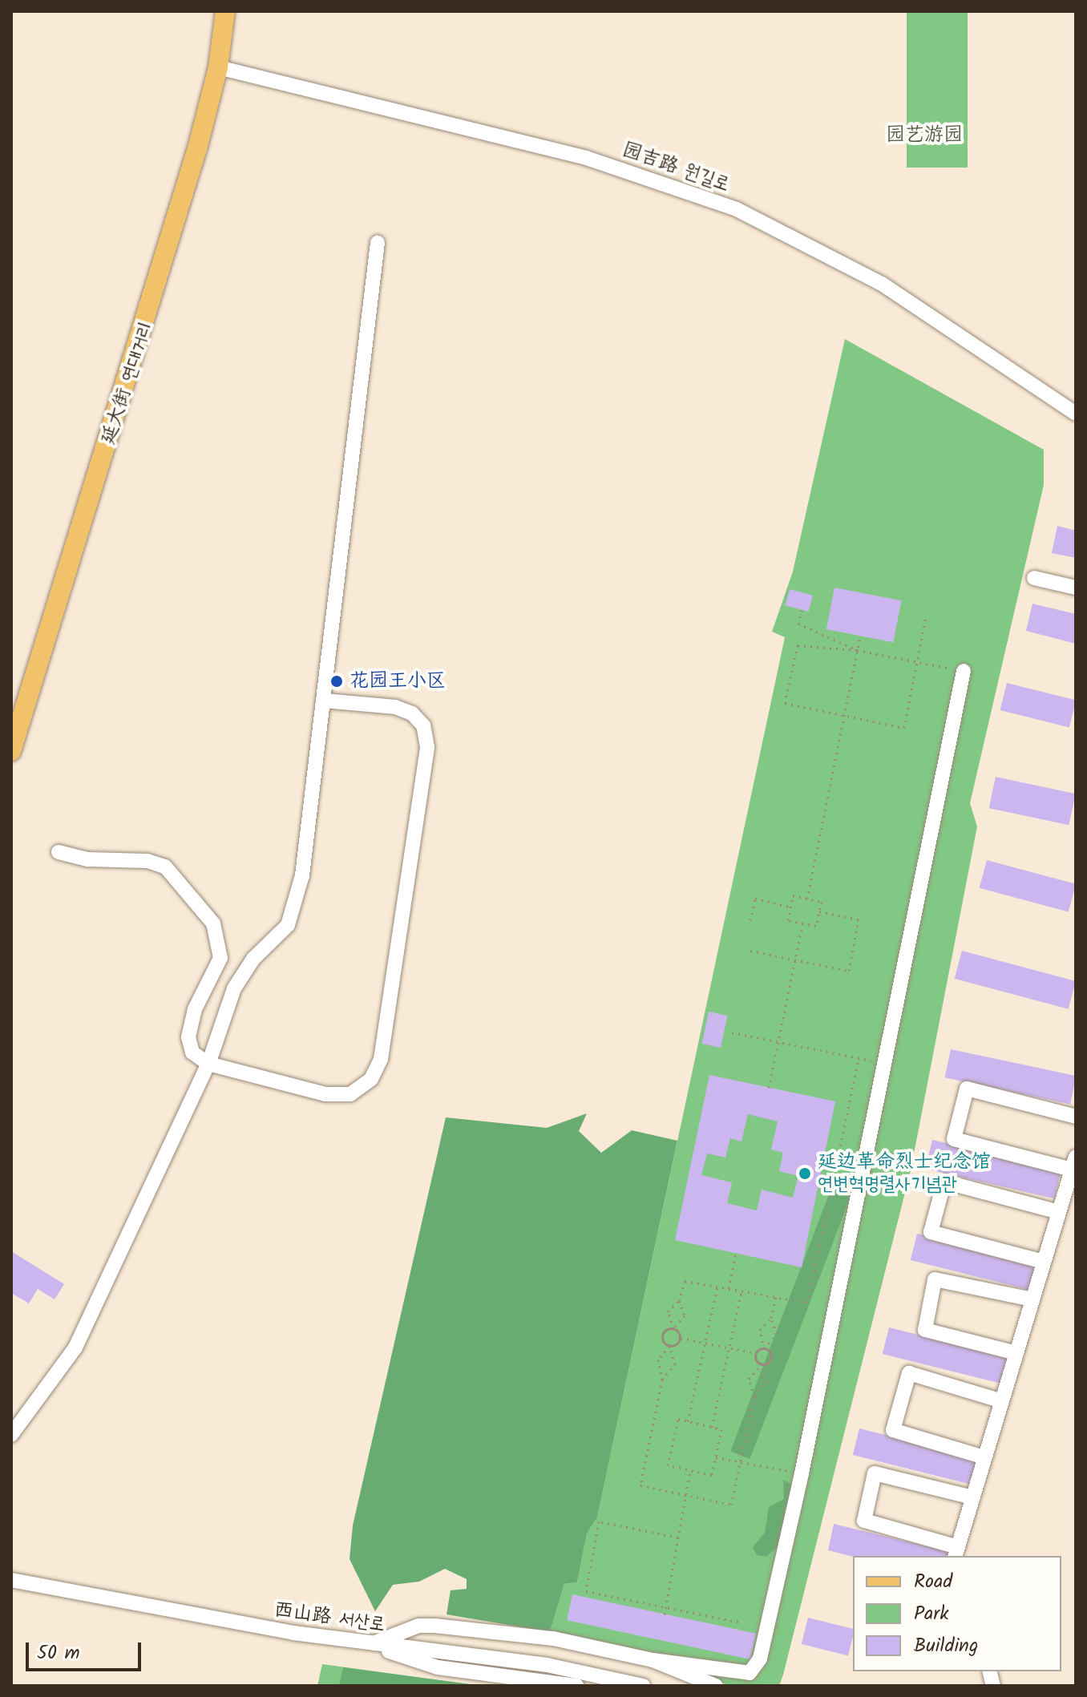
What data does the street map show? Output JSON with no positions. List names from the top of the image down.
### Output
{
  "streets": {
    "main road": ["延大街 연대거리"],
    "street": ["园吉路 원길로", "西山路 서산로"]
  },
  "crossings": [
    ["园吉路 원길로", "延大街 연대거리"]
  ],
  "parks": ["园艺游园"],
  "places": ["花园王小区", "延边革命烈士纪念馆 연변혁명렬사기념관"],
  "legend": ["Road", "Park", "Building"],
  "scale_bar": "50 m"
}
